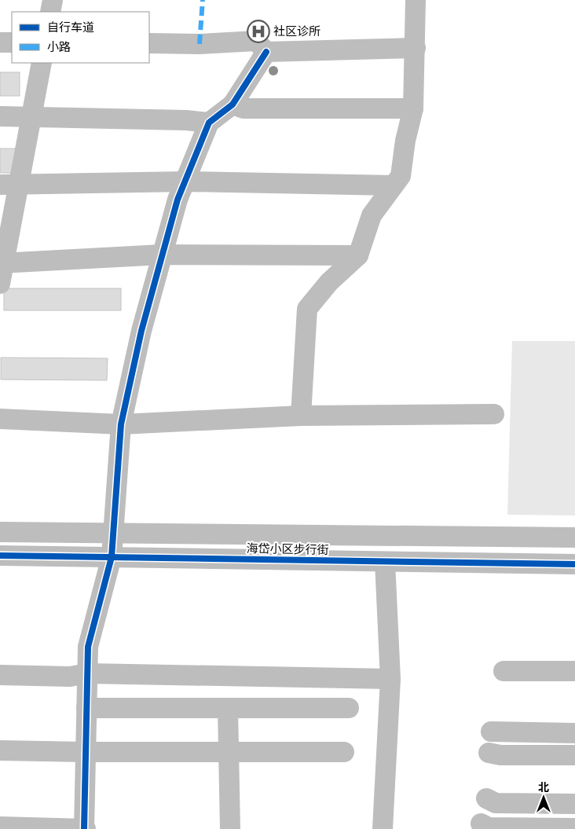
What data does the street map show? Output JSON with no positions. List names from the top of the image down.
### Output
{
  "streets": {
    "street": ["海岱小区步行街"]
  },
  "places": {
    "hospital": ["社区诊所"]
  },
  "legend": ["自行车道", "小路"],
  "north": "top"
}
